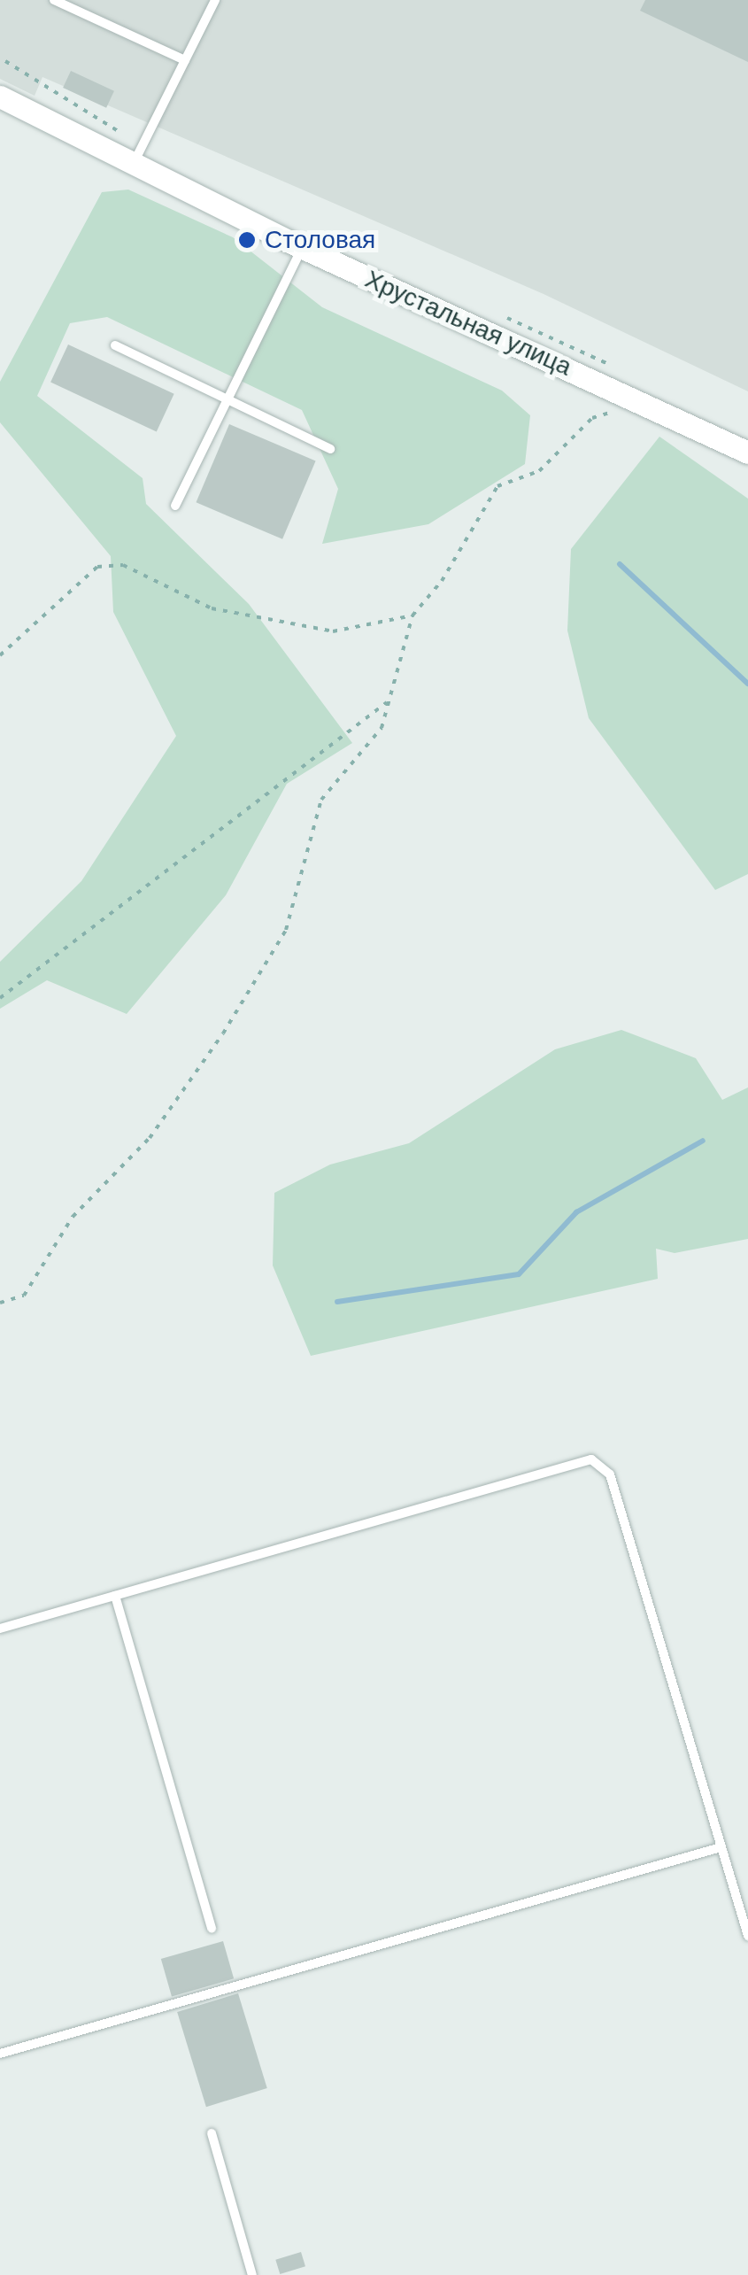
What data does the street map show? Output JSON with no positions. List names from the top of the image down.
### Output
{
  "streets": {
    "street": ["Хрустальная улица"]
  },
  "places": ["Столовая"]
}
